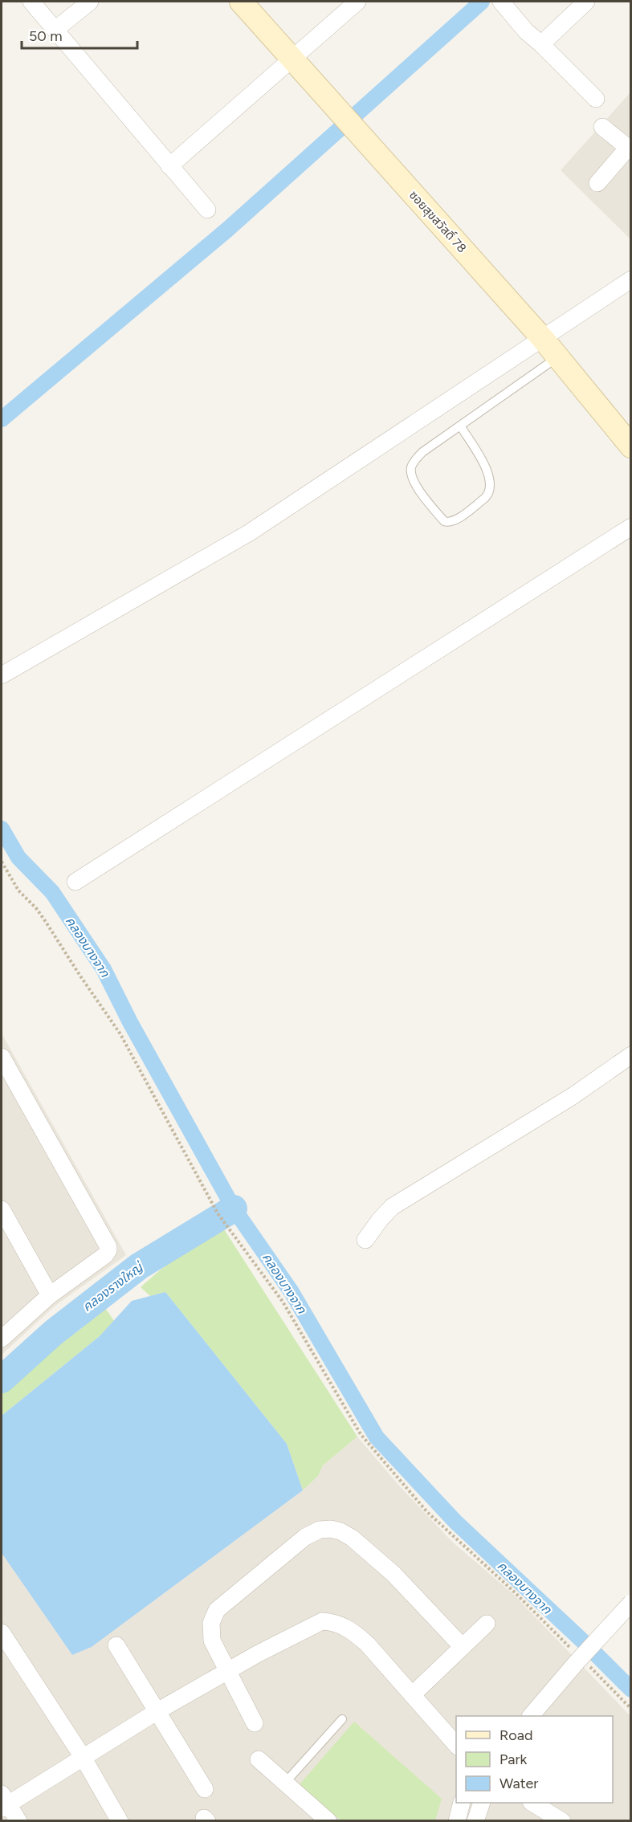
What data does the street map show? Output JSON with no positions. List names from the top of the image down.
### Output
{
  "streets": {
    "street": ["ซอยสุขสวัสดิ์ 78"]
  },
  "water": ["คลองบางจาก", "คลองรางใหญ่"],
  "legend": ["Road", "Park", "Water"],
  "scale_bar": "50 m"
}
